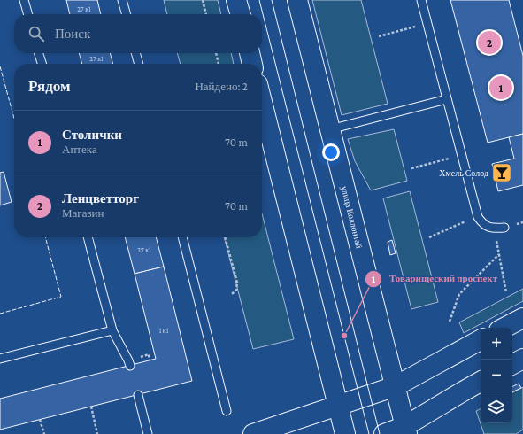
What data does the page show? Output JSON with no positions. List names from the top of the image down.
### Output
{
  "streets": {
    "main road": ["улица Коллонтай"]
  },
  "places": {
    "bar": ["Хмель Солод"],
    "other": ["Товарищеский проспект"]
  },
  "house_numbers": [
    "27 к1",
    "27 к1",
    "27 к1",
    "1 к1"
  ],
  "page": {
    "search": "Поиск",
    "pins": ["2", "1"],
    "heading": ["Рядом", "Найдено: 2"],
    "list": [
      {
        "mark": "1",
        "name": "Столички",
        "note": "Аптека",
        "value": "70 m"
      },
      {
        "mark": "2",
        "name": "Ленцветторг",
        "note": "Магазин",
        "value": "70 m"
      }
    ],
    "map_buttons": ["+", "−"]
  }
}
